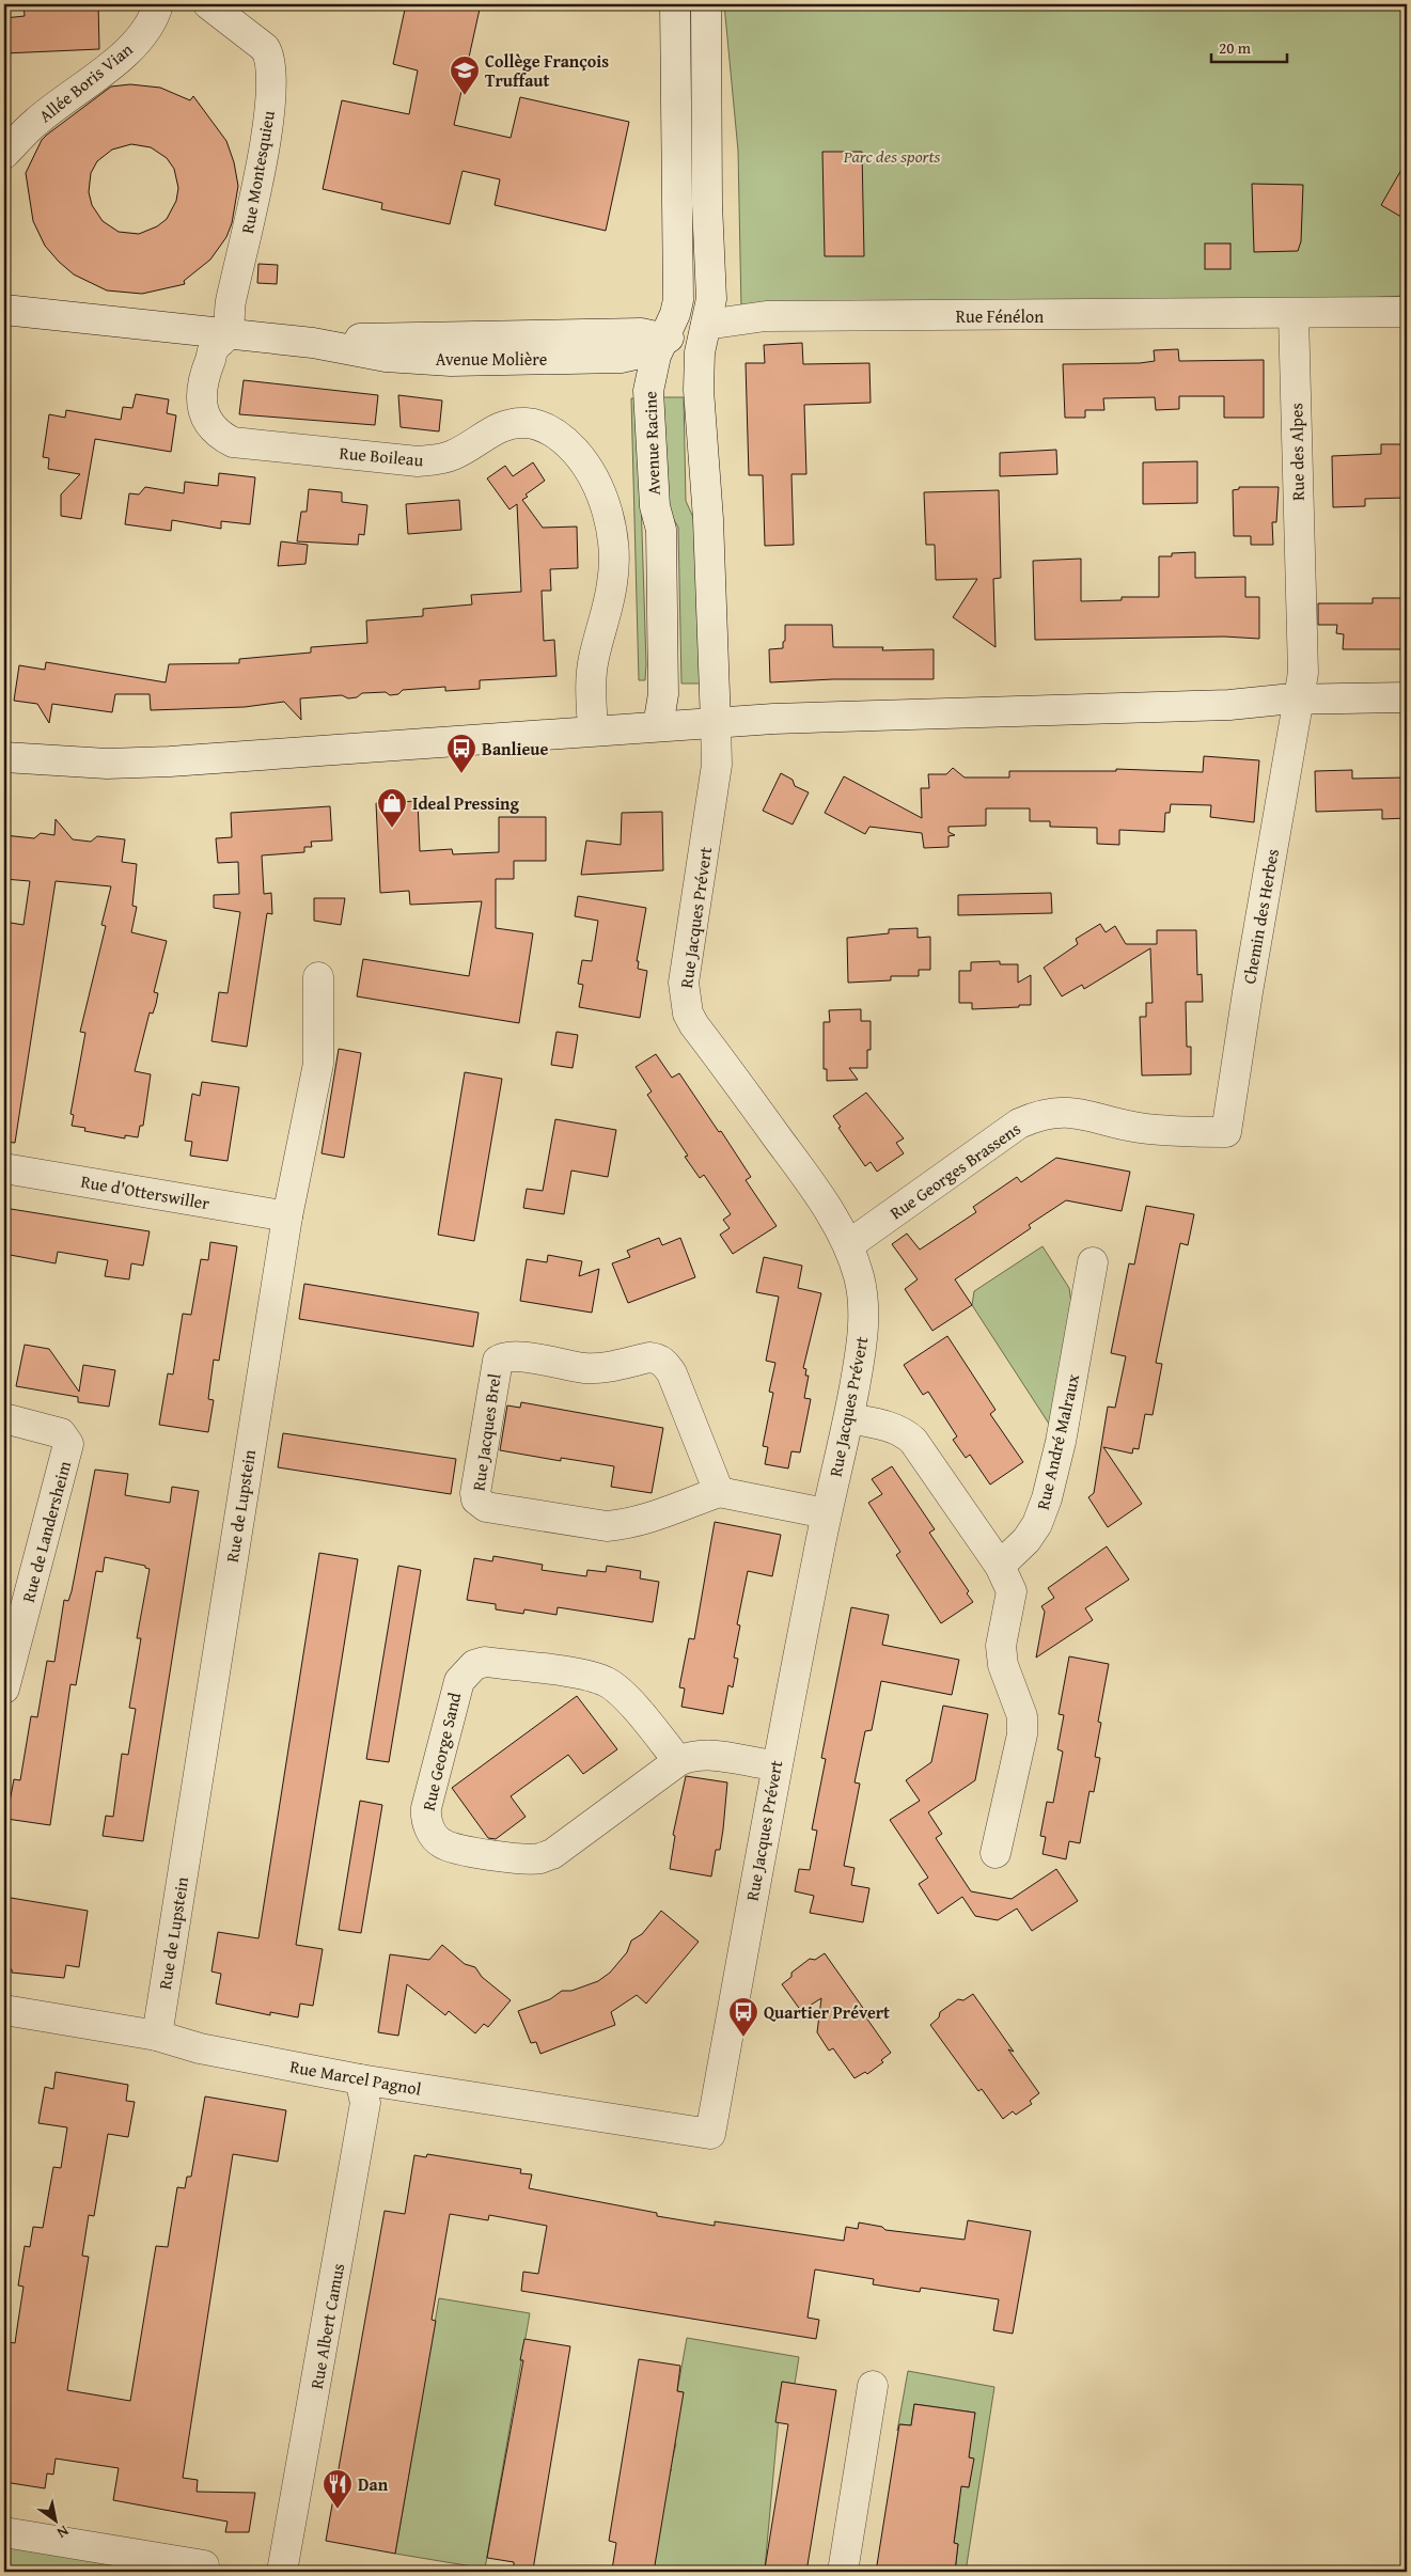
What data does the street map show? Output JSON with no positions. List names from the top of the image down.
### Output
{
  "streets": {
    "street": [
      "Allée Boris Vian",
      "Rue Montesquieu",
      "Rue Fénélon",
      "Avenue Molière",
      "Avenue Racine",
      "Rue des Alpes",
      "Rue Boileau",
      "Chemin des Herbes",
      "Rue Jacques Prévert",
      "Rue Georges Brassens",
      "Rue d'Otterswiller",
      "Rue Jacques Brel",
      "Rue André Malraux",
      "Rue de Lupstein",
      "Rue de Landersheim",
      "Rue George Sand",
      "Rue Marcel Pagnol",
      "Rue Albert Camus"
    ]
  },
  "crossings": [
    ["Rue Montesquieu", "Avenue Molière"],
    ["Rue Montesquieu", "Rue Boileau"],
    ["Rue Fénélon", "Avenue Molière"],
    ["Rue Fénélon", "Rue des Alpes"],
    ["Avenue Molière", "Avenue Racine"],
    ["Avenue Molière", "Rue Boileau"],
    ["Rue des Alpes", "Chemin des Herbes"],
    ["Chemin des Herbes", "Rue Georges Brassens"],
    ["Rue Jacques Prévert", "Rue Georges Brassens"],
    ["Rue Jacques Prévert", "Rue George Sand"],
    ["Rue Jacques Prévert", "Rue Marcel Pagnol"],
    ["Rue d'Otterswiller", "Rue de Lupstein"],
    ["Rue de Lupstein", "Rue Marcel Pagnol"],
    ["Rue Marcel Pagnol", "Rue Albert Camus"]
  ],
  "parks": ["Parc des sports"],
  "places": {
    "school or university": ["Collège François Truffaut"],
    "bus stop": ["Banlieue", "Quartier Prévert"],
    "shop": ["Ideal Pressing"],
    "restaurant": ["Dan"]
  },
  "scale_bar": "20 m",
  "north": "bottom right"
}
